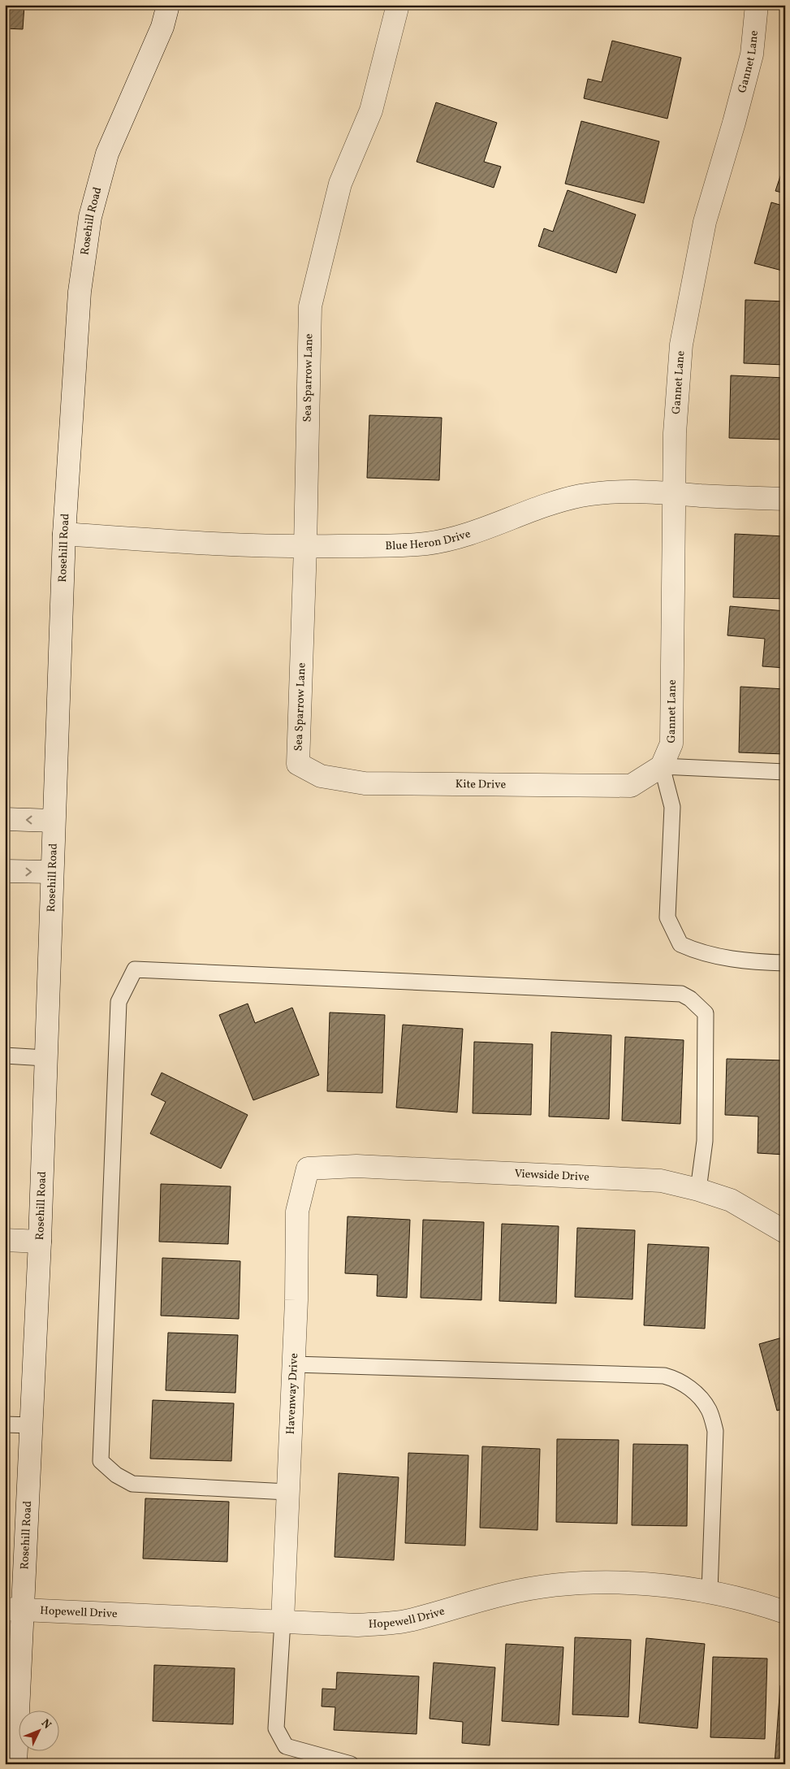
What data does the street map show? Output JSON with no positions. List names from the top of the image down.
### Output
{
  "streets": {
    "street": [
      "Gannet Lane",
      "Rosehill Road",
      "Sea Sparrow Lane",
      "Blue Heron Drive",
      "Kite Drive",
      "Viewside Drive",
      "Havenway Drive",
      "Hopewell Drive"
    ]
  },
  "crossings": [
    ["Gannet Lane", "Blue Heron Drive"],
    ["Gannet Lane", "Kite Drive"],
    ["Rosehill Road", "Blue Heron Drive"],
    ["Rosehill Road", "Hopewell Drive"],
    ["Sea Sparrow Lane", "Blue Heron Drive"],
    ["Sea Sparrow Lane", "Kite Drive"],
    ["Viewside Drive", "Havenway Drive"],
    ["Havenway Drive", "Hopewell Drive"]
  ],
  "north": "top right"
}
